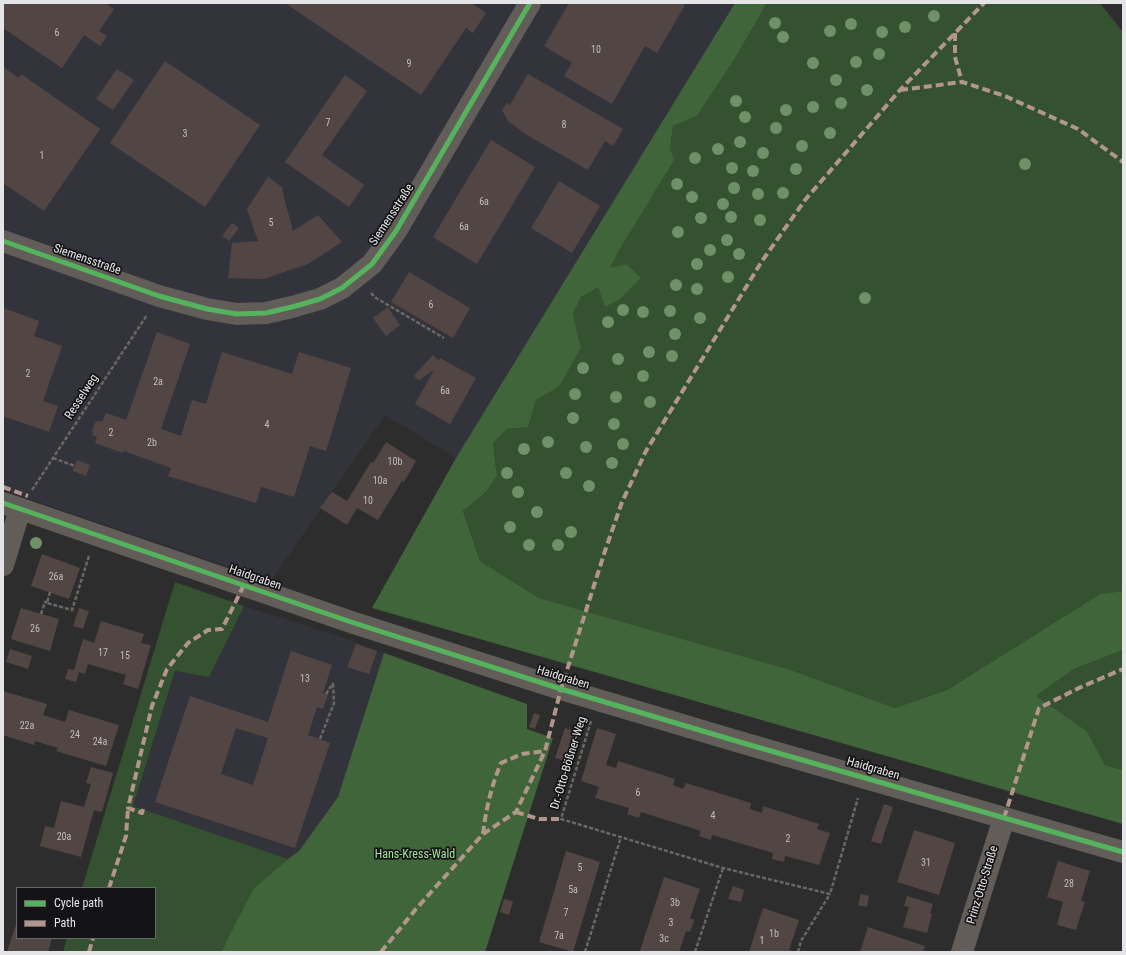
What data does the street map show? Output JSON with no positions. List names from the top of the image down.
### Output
{
  "streets": {
    "street": ["Siemensstraße", "Haidgraben", "Prinz-Otto-Straße"],
    "path": ["Resselweg", "Dr.-Otto-Bößner-Weg"]
  },
  "crossings": [
    ["Siemensstraße", "Resselweg"],
    ["Resselweg", "Haidgraben"],
    ["Haidgraben", "Dr.-Otto-Bößner-Weg"],
    ["Haidgraben", "Prinz-Otto-Straße"]
  ],
  "parks": ["Hans-Kress-Wald"],
  "house_numbers": [
    "6",
    "10",
    "9",
    "7",
    "8",
    "3",
    "1",
    "6a",
    "5",
    "6a",
    "6",
    "2",
    "2a",
    "6a",
    "4",
    "2",
    "2b",
    "10b",
    "10a",
    "10",
    "26a",
    "26",
    "17",
    "15",
    "13",
    "22a",
    "24",
    "24a",
    "6",
    "4",
    "20a",
    "2",
    "31",
    "5",
    "28",
    "5a",
    "3b",
    "7",
    "3",
    "1b",
    "7a",
    "3c",
    "1"
  ],
  "legend": ["Cycle path", "Path"]
}
